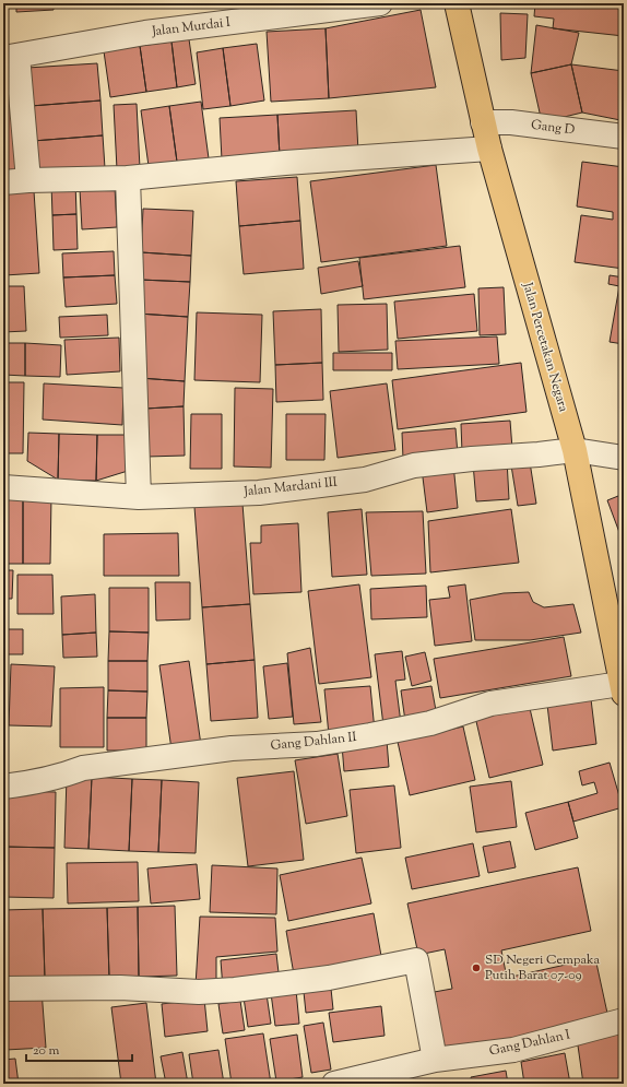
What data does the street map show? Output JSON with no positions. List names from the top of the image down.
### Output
{
  "streets": {
    "main road": ["Jalan Percetakan Negara"],
    "street": [
      "Jalan Murdai I",
      "Gang D",
      "Jalan Mardani III",
      "Gang Dahlan II",
      "Gang Dahlan I"
    ]
  },
  "crossings": [
    ["Gang D", "Jalan Percetakan Negara"],
    ["Jalan Percetakan Negara", "Jalan Mardani III"],
    ["Jalan Percetakan Negara", "Gang Dahlan II"]
  ],
  "places": ["SD Negeri Cempaka Putih Barat 07-09"],
  "scale_bar": "20 m"
}
